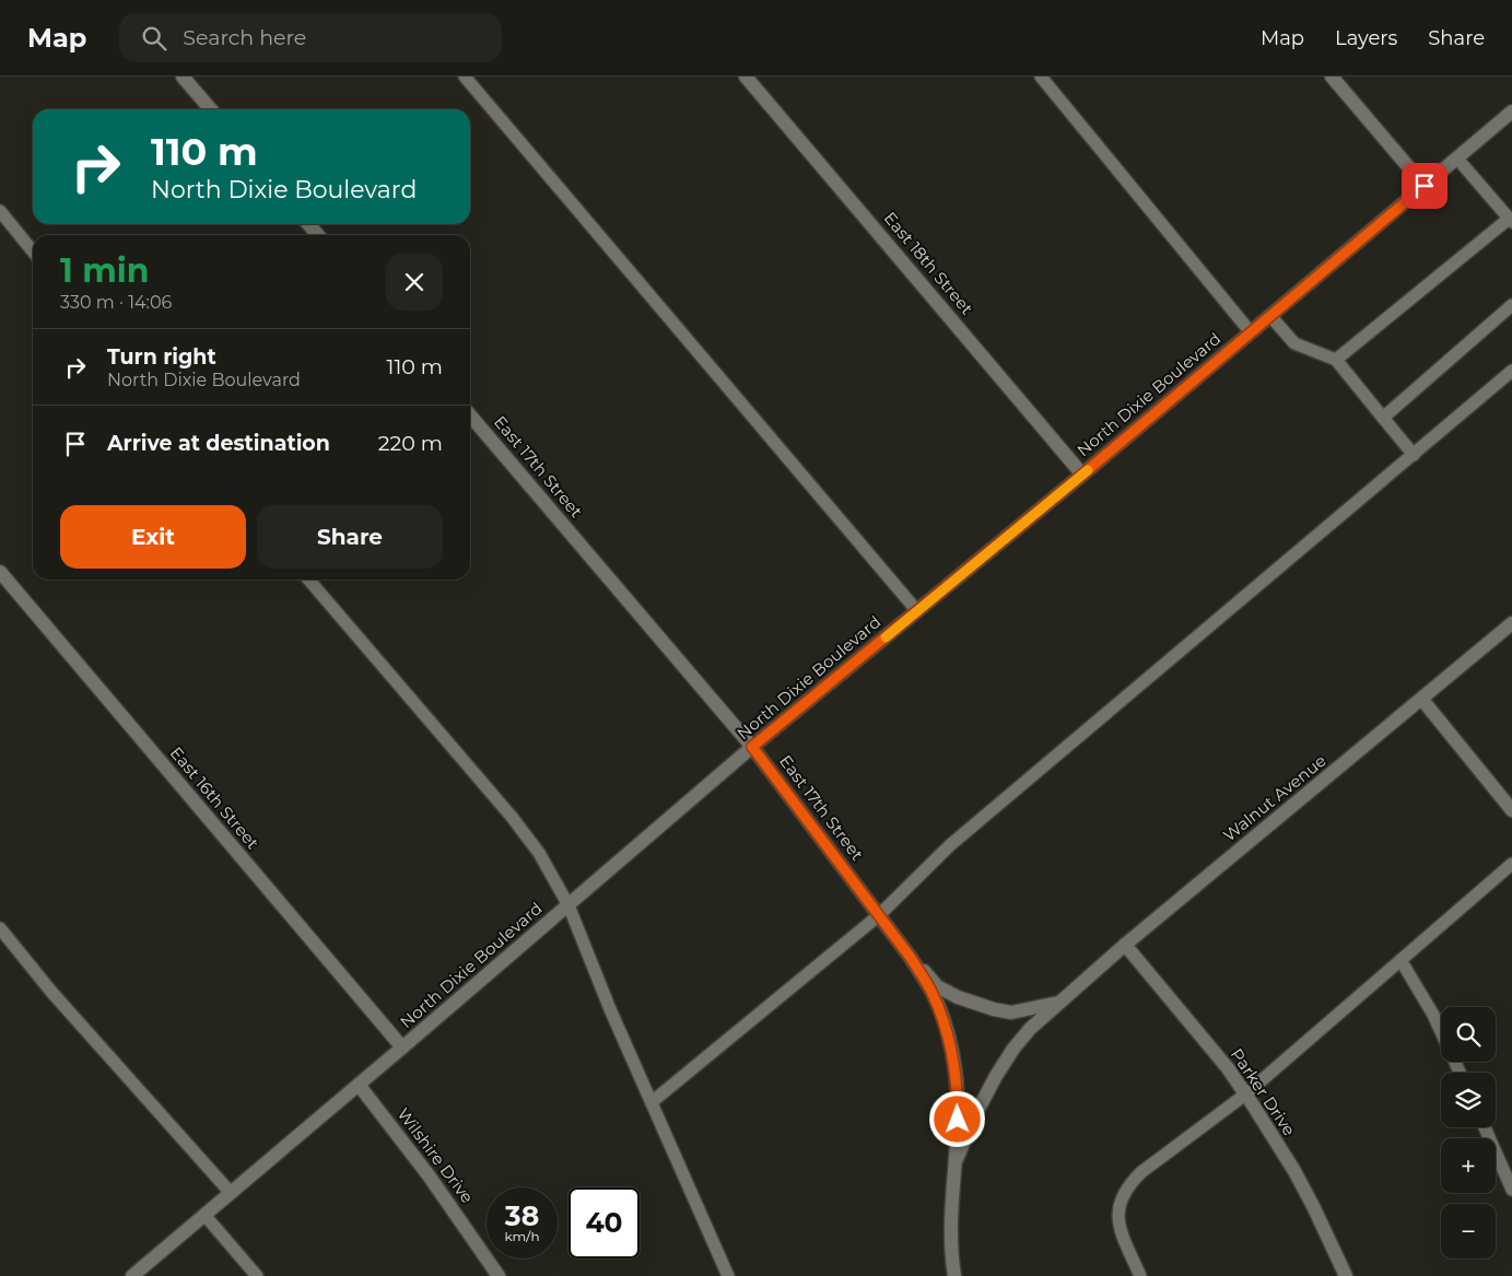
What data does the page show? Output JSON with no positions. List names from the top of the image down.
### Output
{
  "streets": {
    "street": [
      "East 18th Street",
      "North Dixie Boulevard",
      "East 17th Street",
      "East 16th Street",
      "Walnut Avenue",
      "Parker Drive",
      "Wilshire Drive"
    ]
  },
  "crossings": [
    ["East 18th Street", "North Dixie Boulevard"],
    ["North Dixie Boulevard", "East 17th Street"],
    ["North Dixie Boulevard", "East 16th Street"],
    ["North Dixie Boulevard", "Wilshire Drive"],
    ["East 17th Street", "Walnut Avenue"],
    ["Walnut Avenue", "Parker Drive"]
  ],
  "page": {
    "header": "Map",
    "search": "Search here",
    "nav": ["Map", "Layers", "Share"],
    "turn": ["110 m", "North Dixie Boulevard"],
    "heading": ["1 min", "330 m · 14:06"],
    "list": [
      {
        "name": "Turn right",
        "note": "North Dixie Boulevard",
        "value": "110 m"
      },
      {
        "name": "Arrive at destination",
        "value": "220 m"
      }
    ],
    "buttons": ["Exit", "Share"],
    "map_buttons": ["+", "−"],
    "speed": "38 km/h",
    "limit": "40"
  }
}
